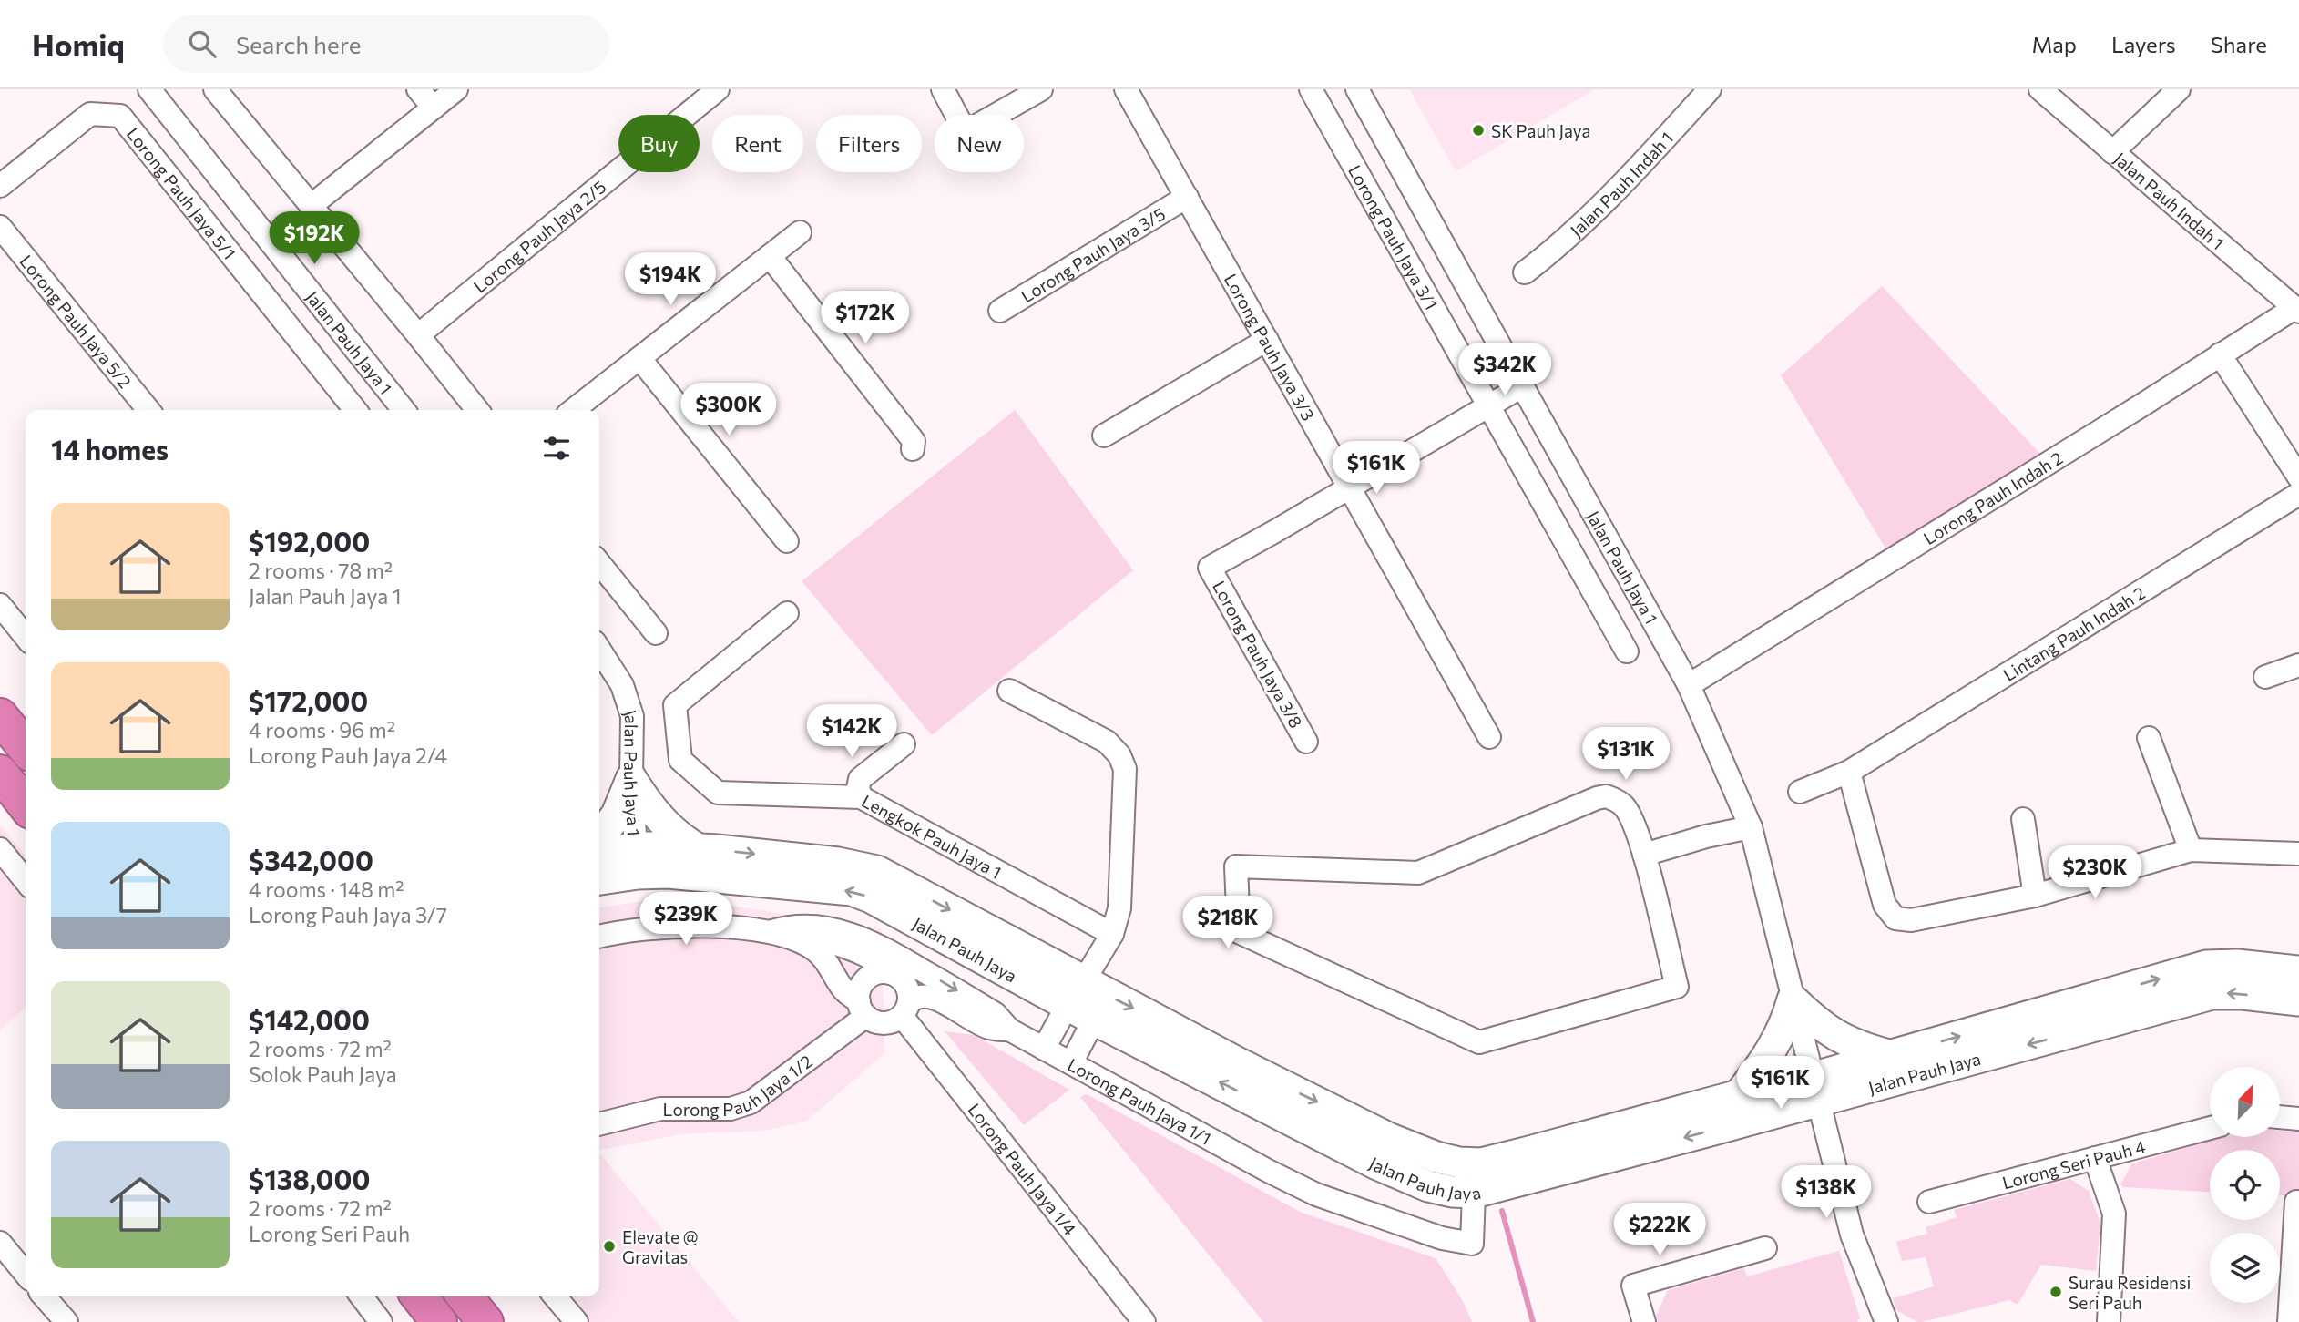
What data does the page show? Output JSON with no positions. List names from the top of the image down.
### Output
{
  "streets": {
    "street": [
      "Jalan Pauh Indah 1",
      "Lorong Pauh Jaya 5/1",
      "Lorong Pauh Jaya 2/5",
      "Lorong Pauh Jaya 3/1",
      "Lorong Pauh Jaya 3/5",
      "Lorong Pauh Jaya 5/2",
      "Jalan Pauh Jaya 1",
      "Lorong Pauh Jaya 3/3",
      "Lorong Pauh Indah 2",
      "Lintang Pauh Indah 2",
      "Lorong Pauh Jaya 3/8",
      "Lengkok Pauh Jaya 1",
      "Jalan Pauh Jaya",
      "Lorong Pauh Jaya 1/2",
      "Lorong Pauh Jaya 1/1",
      "Lorong Seri Pauh 4",
      "Lorong Pauh Jaya 1/4"
    ]
  },
  "crossings": [
    ["Jalan Pauh Indah 1", "Lorong Pauh Indah 2"],
    ["Lorong Pauh Jaya 3/5", "Lorong Pauh Jaya 3/3"],
    ["Jalan Pauh Jaya 1", "Lorong Pauh Indah 2"],
    ["Jalan Pauh Jaya 1", "Jalan Pauh Jaya"],
    ["Lorong Pauh Jaya 3/3", "Lorong Pauh Jaya 3/8"],
    ["Jalan Pauh Jaya", "Lorong Pauh Jaya 1/1"],
    ["Lorong Pauh Jaya 1/2", "Lorong Pauh Jaya 1/1"],
    ["Lorong Pauh Jaya 1/2", "Lorong Pauh Jaya 1/4"],
    ["Lorong Pauh Jaya 1/1", "Lorong Pauh Jaya 1/4"]
  ],
  "places": ["SK Pauh Jaya", "Elevate @ Gravitas", "Surau Residensi Seri Pauh"],
  "north": "top right",
  "page": {
    "header": "Homiq",
    "search": "Search here",
    "nav": ["Map", "Layers", "Share"],
    "chip": [
      "Buy",
      "Rent",
      "Filters",
      "New"
    ],
    "price": [
      "$192K",
      "$194K",
      "$172K",
      "$342K",
      "$300K",
      "$161K",
      "$142K",
      "$131K",
      "$230K",
      "$239K",
      "$218K",
      "$161K",
      "$138K",
      "$222K"
    ],
    "heading": "14 homes",
    "list": [
      {
        "name": "$192,000",
        "note": "2 rooms · 78 m² · Jalan Pauh Jaya 1"
      },
      {
        "name": "$172,000",
        "note": "4 rooms · 96 m² · Lorong Pauh Jaya 2/4"
      },
      {
        "name": "$342,000",
        "note": "4 rooms · 148 m² · Lorong Pauh Jaya 3/7"
      },
      {
        "name": "$142,000",
        "note": "2 rooms · 72 m² · Solok Pauh Jaya"
      },
      {
        "name": "$138,000",
        "note": "2 rooms · 72 m² · Lorong Seri Pauh"
      }
    ]
  }
}
